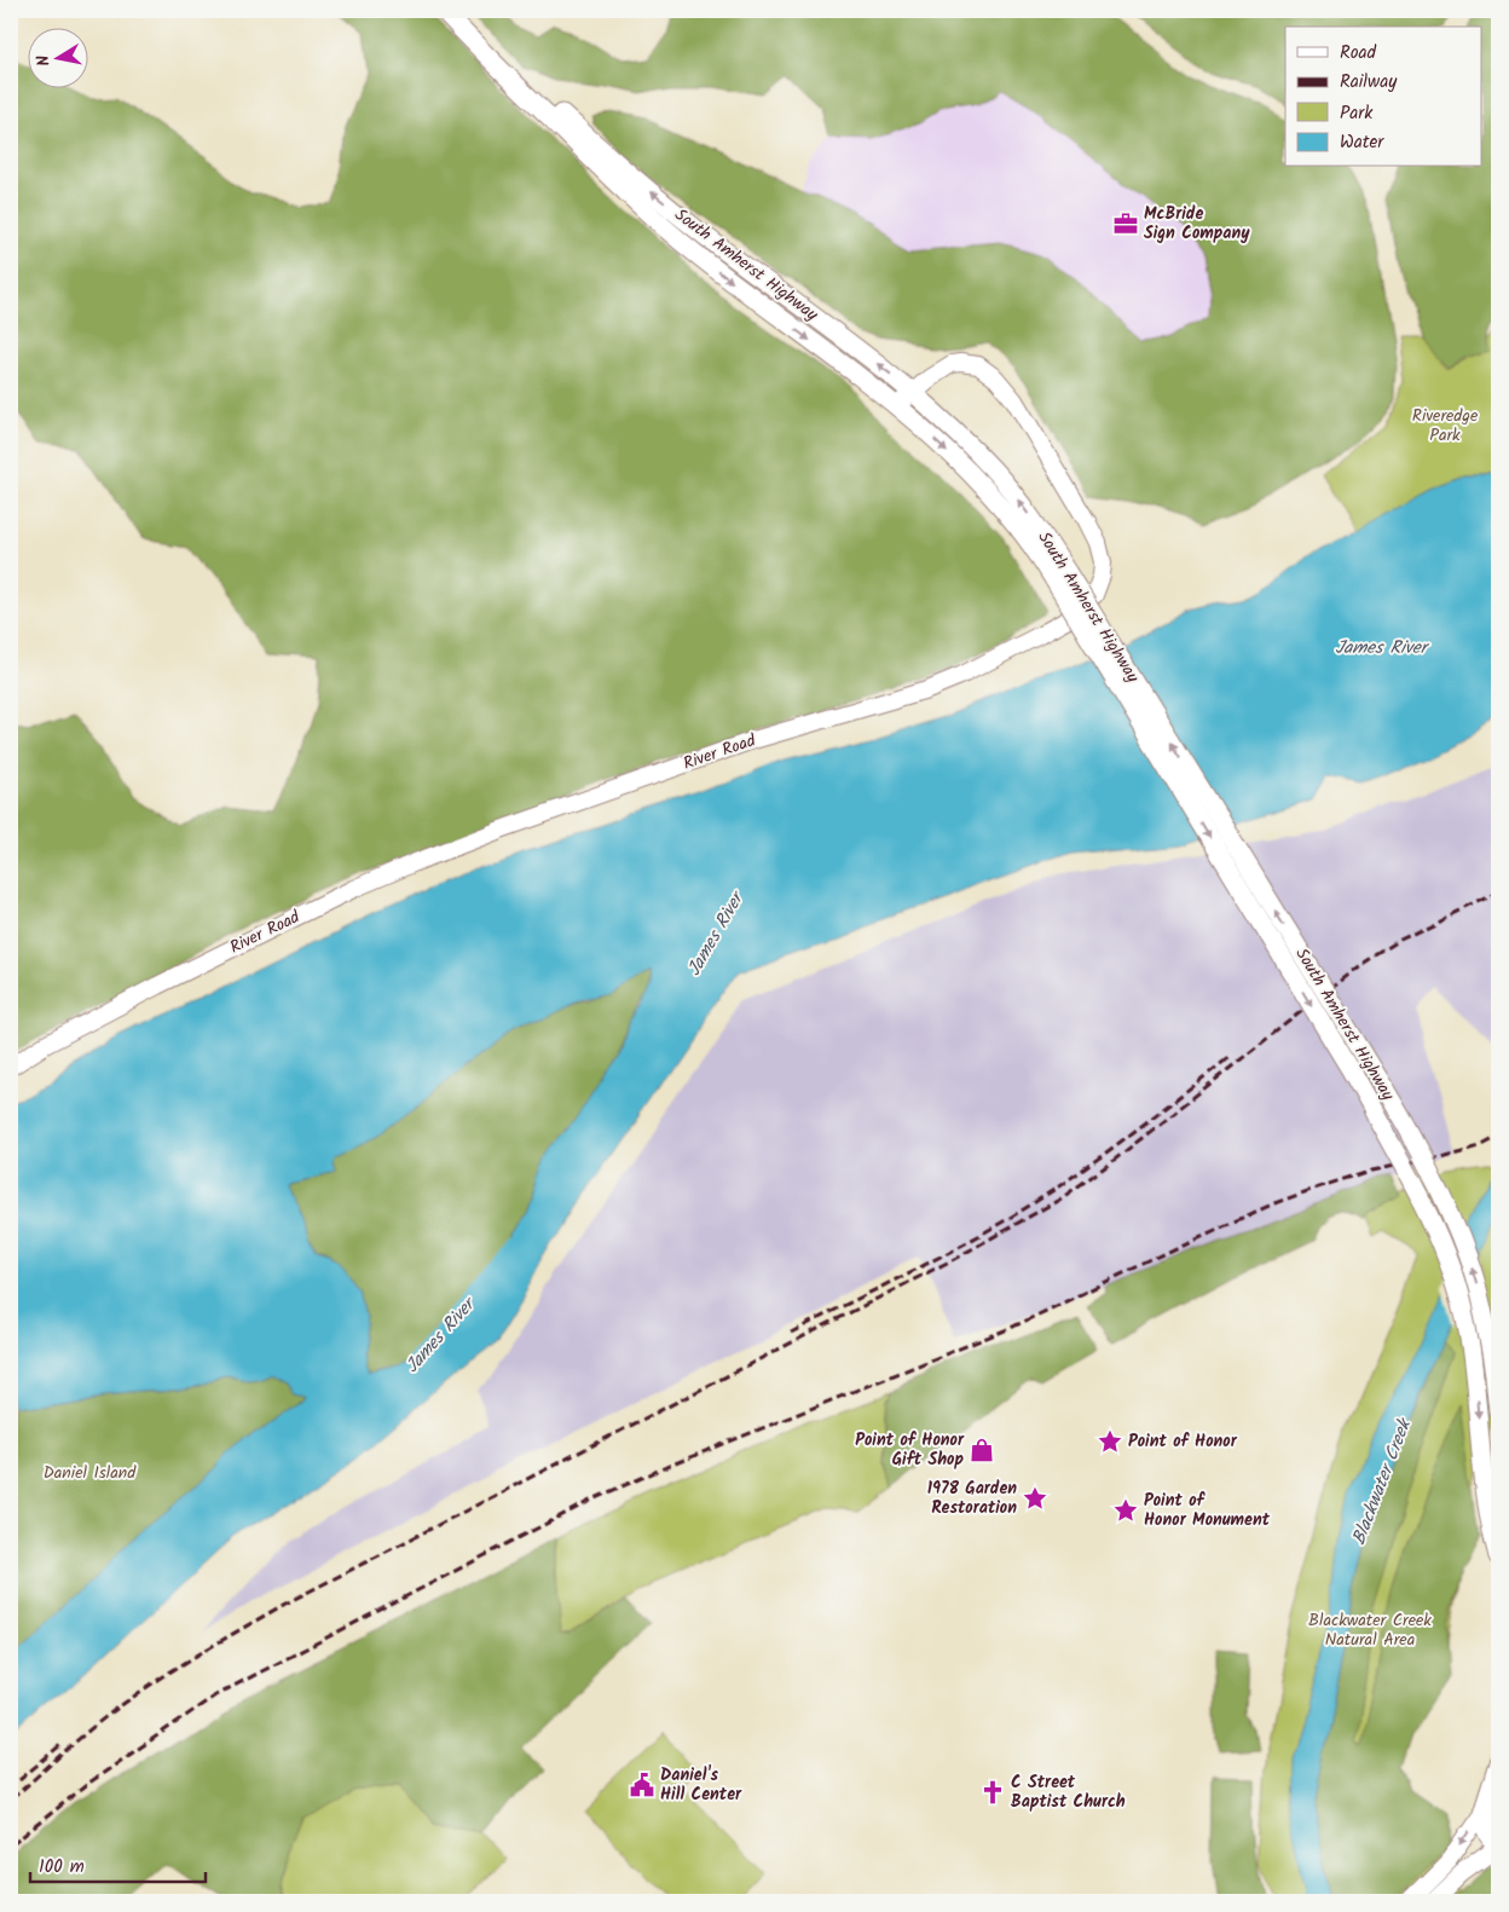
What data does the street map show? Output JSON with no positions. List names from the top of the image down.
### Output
{
  "streets": {
    "main road": ["South Amherst Highway"],
    "street": ["River Road"]
  },
  "crossings": [
    ["South Amherst Highway", "River Road"]
  ],
  "water": ["James River", "Blackwater Creek"],
  "parks": ["Riveredge Park", "Daniel Island", "Blackwater Creek Natural Area"],
  "places": {
    "office": ["McBride Sign Company"],
    "place": ["Point of Honor", "1978 Garden Restoration", "Point of Honor Monument"],
    "shop": ["Point of Honor Gift Shop"],
    "public building": ["Daniel's Hill Center"],
    "church": ["C Street Baptist Church"]
  },
  "legend": [
    "Road",
    "Railway",
    "Park",
    "Water"
  ],
  "scale_bar": "100 m",
  "north": "left"
}
